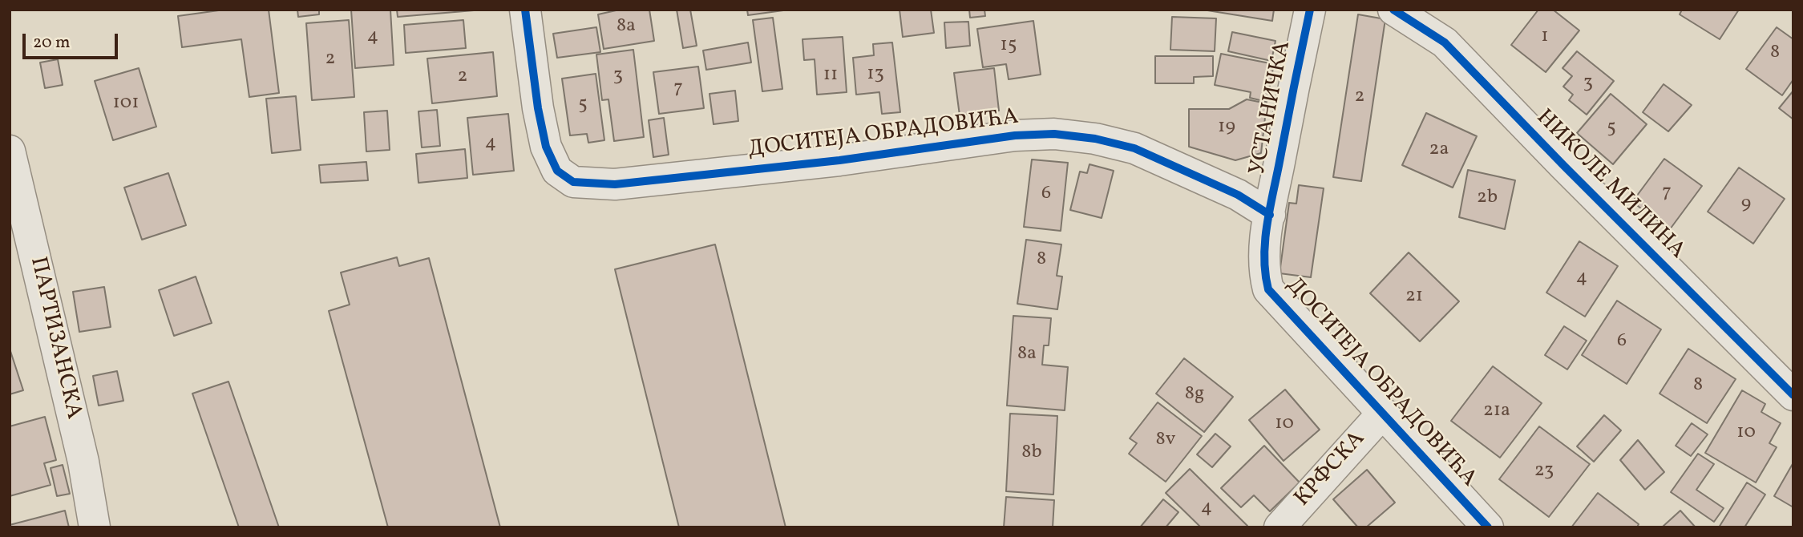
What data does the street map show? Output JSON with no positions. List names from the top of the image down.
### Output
{
  "streets": {
    "street": [
      "УСТАНИЧКА",
      "ДОСИТЕЈА ОБРАДОВИЋА",
      "НИКОЛЕ МИЛИНА",
      "ПАРТИЗАНСКА",
      "КРФСКА"
    ]
  },
  "crossings": [
    ["УСТАНИЧКА", "ДОСИТЕЈА ОБРАДОВИЋА"],
    ["ДОСИТЕЈА ОБРАДОВИЋА", "КРФСКА"]
  ],
  "house_numbers": [
    "8a",
    "4",
    "1",
    "15",
    "8",
    "2",
    "13",
    "11",
    "3",
    "2",
    "3",
    "7",
    "2",
    "101",
    "5",
    "19",
    "5",
    "4",
    "2a",
    "7",
    "6",
    "2b",
    "9",
    "8",
    "4",
    "21",
    "6",
    "8a",
    "8",
    "8g",
    "21a",
    "10",
    "10",
    "8v",
    "8b",
    "23",
    "4"
  ],
  "scale_bar": "20 m"
}
